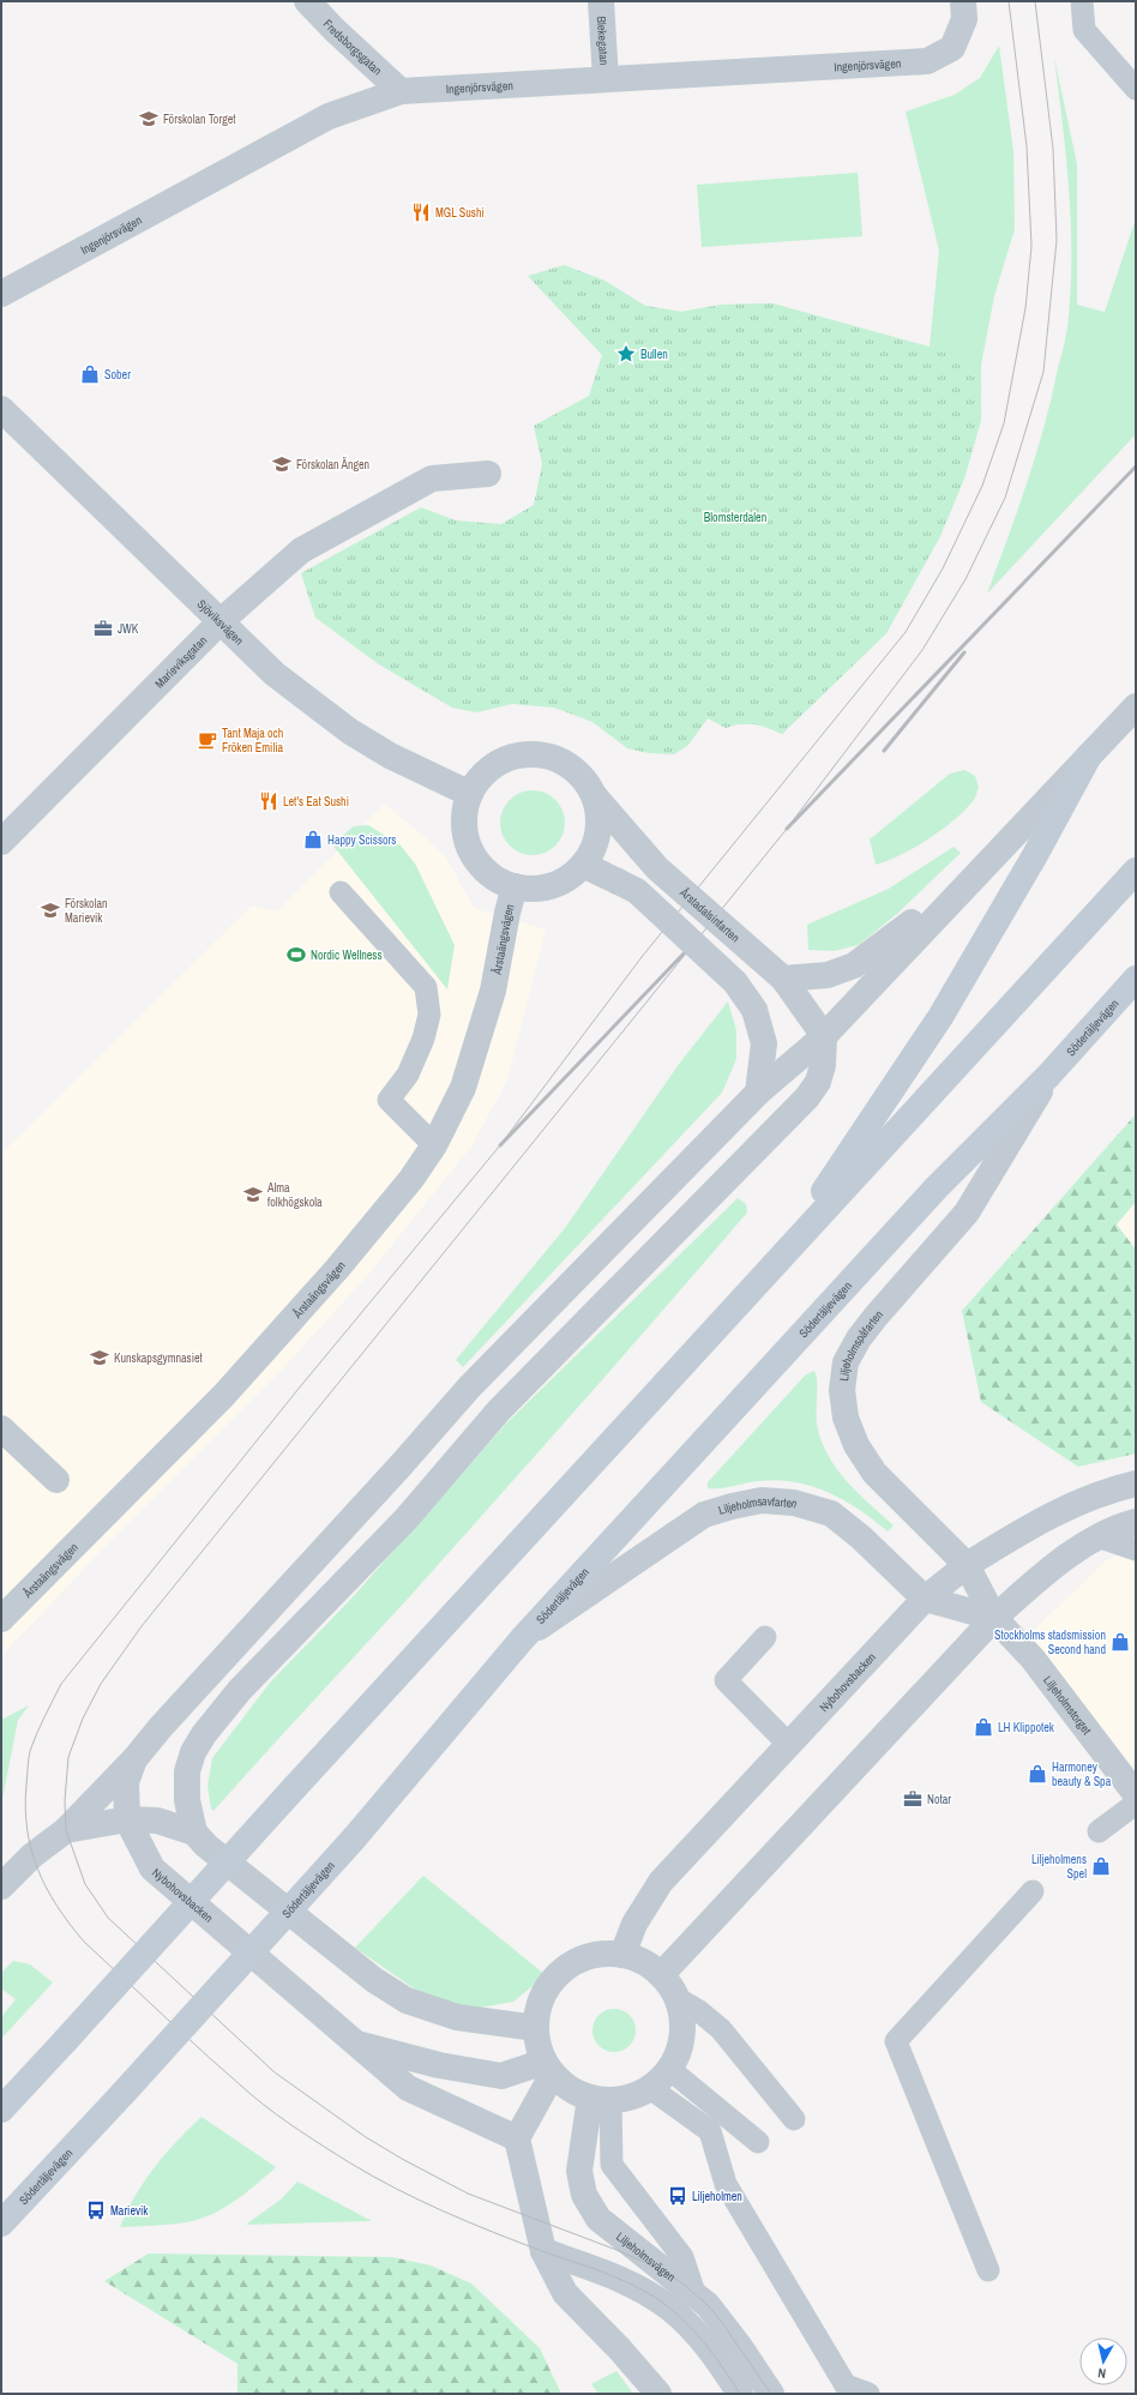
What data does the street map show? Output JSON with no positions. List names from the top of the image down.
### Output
{
  "streets": {
    "main road": ["Södertäljevägen"],
    "street": [
      "Blekegatan",
      "Fredsborgsgatan",
      "Ingenjörsvägen",
      "Sjöviksvägen",
      "Marieviksgatan",
      "Årstadalsinfarten",
      "Årstaängsvägen",
      "Liljeholmspåfarten",
      "Liljeholmsavfarten",
      "Nybohovsbacken",
      "Liljeholmstorget",
      "Liljeholmsvägen"
    ]
  },
  "crossings": [
    ["Blekegatan", "Ingenjörsvägen"],
    ["Fredsborgsgatan", "Ingenjörsvägen"],
    ["Sjöviksvägen", "Marieviksgatan"],
    ["Sjöviksvägen", "Årstadalsinfarten"],
    ["Sjöviksvägen", "Årstaängsvägen"],
    ["Årstadalsinfarten", "Årstaängsvägen"],
    ["Södertäljevägen", "Liljeholmspåfarten"],
    ["Södertäljevägen", "Liljeholmsavfarten"],
    ["Liljeholmspåfarten", "Liljeholmsavfarten"],
    ["Liljeholmspåfarten", "Nybohovsbacken"],
    ["Liljeholmspåfarten", "Liljeholmstorget"],
    ["Liljeholmsavfarten", "Nybohovsbacken"],
    ["Liljeholmsavfarten", "Liljeholmstorget"],
    ["Nybohovsbacken", "Liljeholmsvägen"]
  ],
  "parks": ["Blomsterdalen"],
  "places": {
    "school or university": [
      "Förskolan Torget",
      "Förskolan Ängen",
      "Förskolan Marievik",
      "Alma folkhögskola",
      "Kunskapsgymnasiet"
    ],
    "restaurant": ["MGL Sushi", "Let's Eat Sushi"],
    "place": ["Bullen"],
    "shop": [
      "Sober",
      "Happy Scissors",
      "Stockholms stadsmission Second hand",
      "LH Klippotek",
      "Harmoney beauty & Spa",
      "Liljeholmens Spel"
    ],
    "office": ["JWK", "Notar"],
    "cafe": ["Tant Maja och Fröken Emilia"],
    "sports": ["Nordic Wellness"],
    "bus stop": ["Liljeholmen", "Marievik"]
  },
  "north": "bottom"
}
